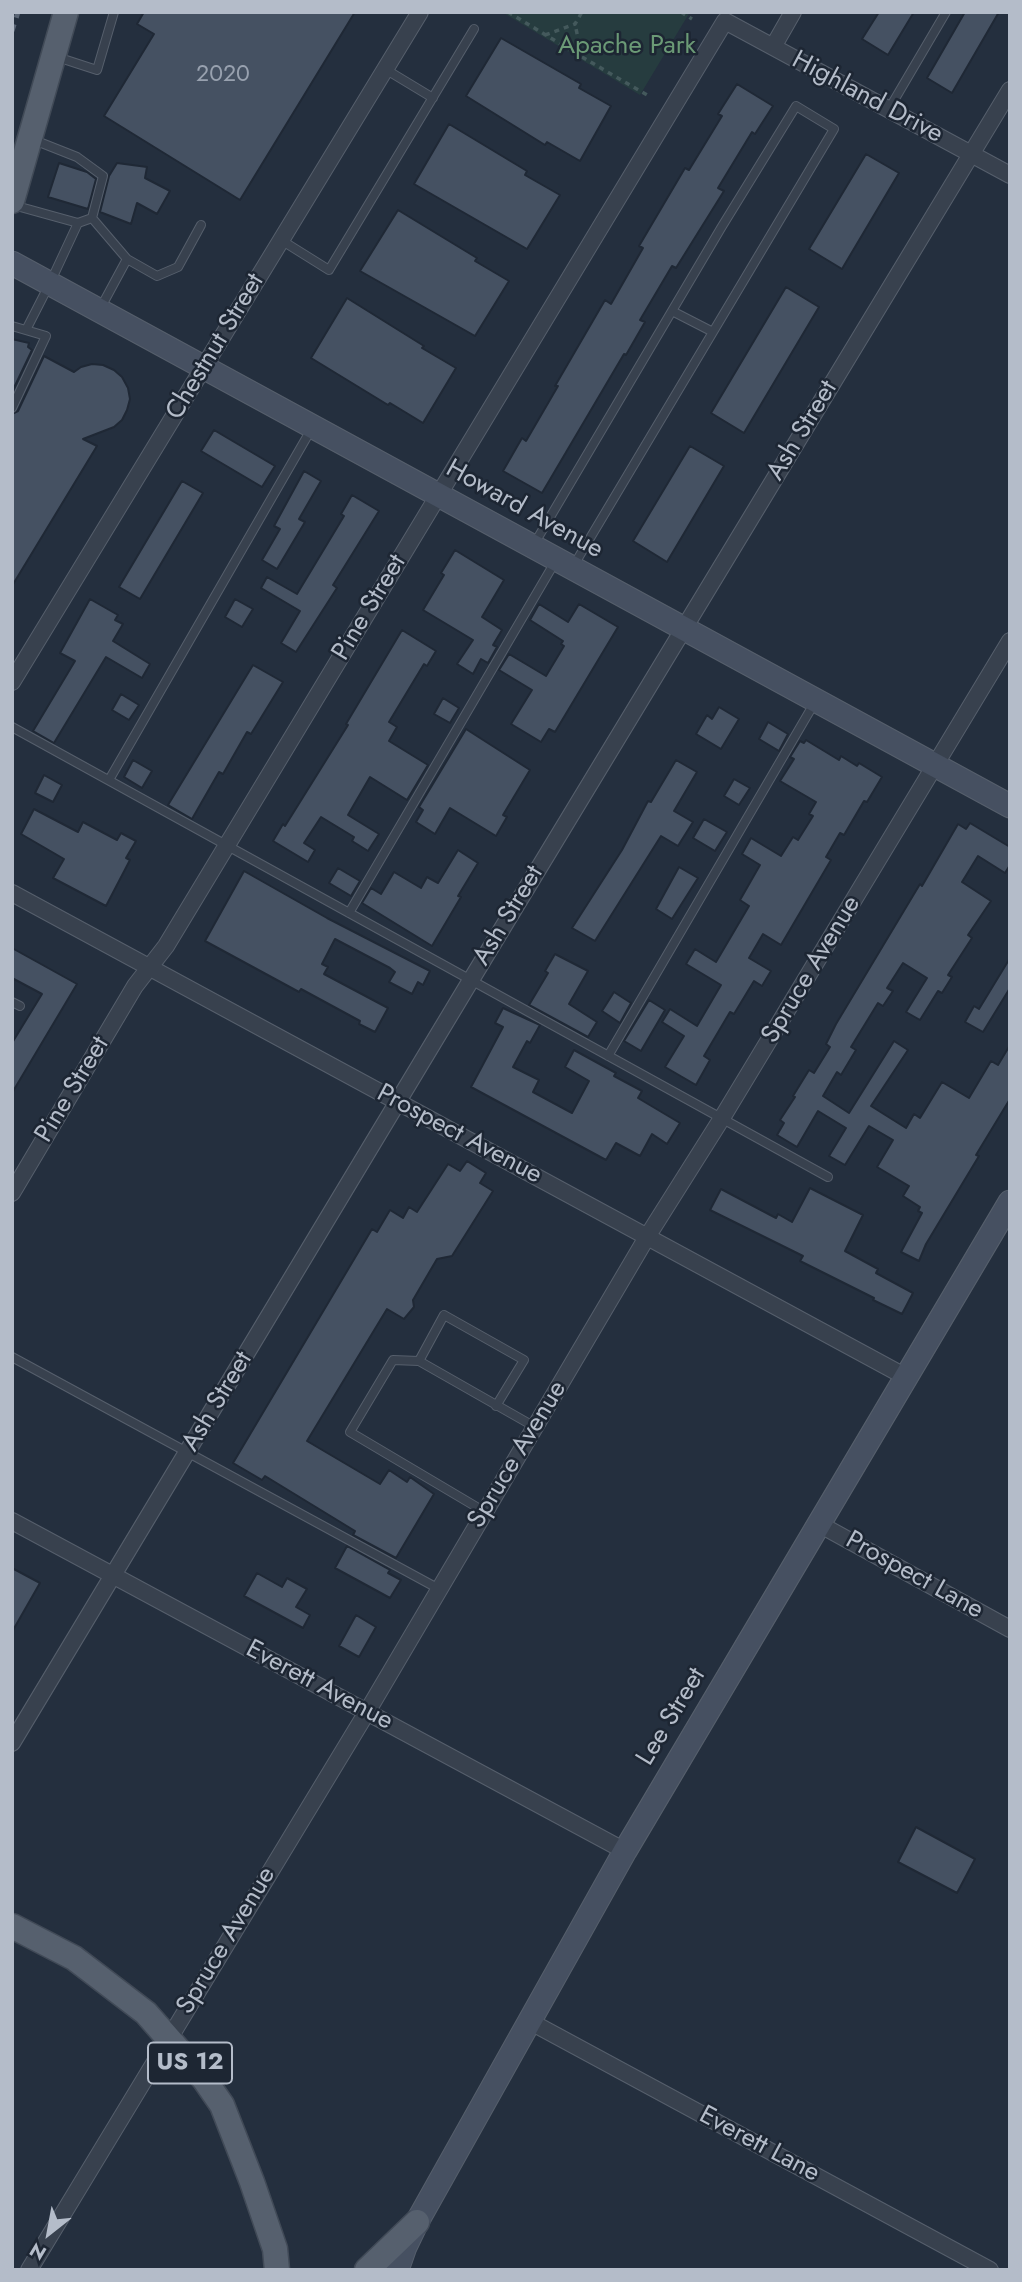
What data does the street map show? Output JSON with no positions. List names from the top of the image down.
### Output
{
  "streets": {
    "main road": ["Howard Avenue", "Lee Street", "US 12"],
    "street": [
      "Highland Drive",
      "Chestnut Street",
      "Ash Street",
      "Pine Street",
      "Spruce Avenue",
      "Prospect Avenue",
      "Prospect Lane",
      "Everett Avenue",
      "Everett Lane"
    ]
  },
  "crossings": [
    ["Highland Drive", "Ash Street"],
    ["Highland Drive", "Pine Street"],
    ["Chestnut Street", "Howard Avenue"],
    ["Ash Street", "Howard Avenue"],
    ["Ash Street", "Prospect Avenue"],
    ["Ash Street", "Everett Avenue"],
    ["Howard Avenue", "Pine Street"],
    ["Howard Avenue", "Spruce Avenue"],
    ["Pine Street", "Prospect Avenue"],
    ["Spruce Avenue", "Prospect Avenue"],
    ["Spruce Avenue", "Everett Avenue"],
    ["Spruce Avenue", "US 12"],
    ["Prospect Avenue", "Lee Street"],
    ["Prospect Lane", "Lee Street"],
    ["Everett Avenue", "Lee Street"],
    ["Lee Street", "Everett Lane"]
  ],
  "parks": ["Apache Park"],
  "house_numbers": ["2020"],
  "north": "bottom left"
}
